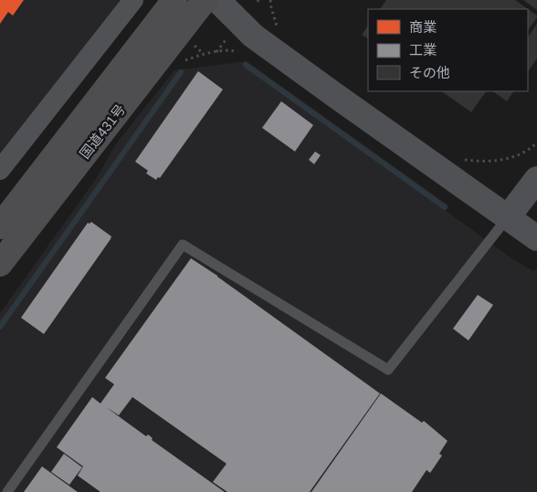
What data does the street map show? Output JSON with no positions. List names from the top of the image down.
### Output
{
  "streets": {
    "highway": ["国道431号"]
  },
  "legend": ["商業", "工業", "その他"]
}
